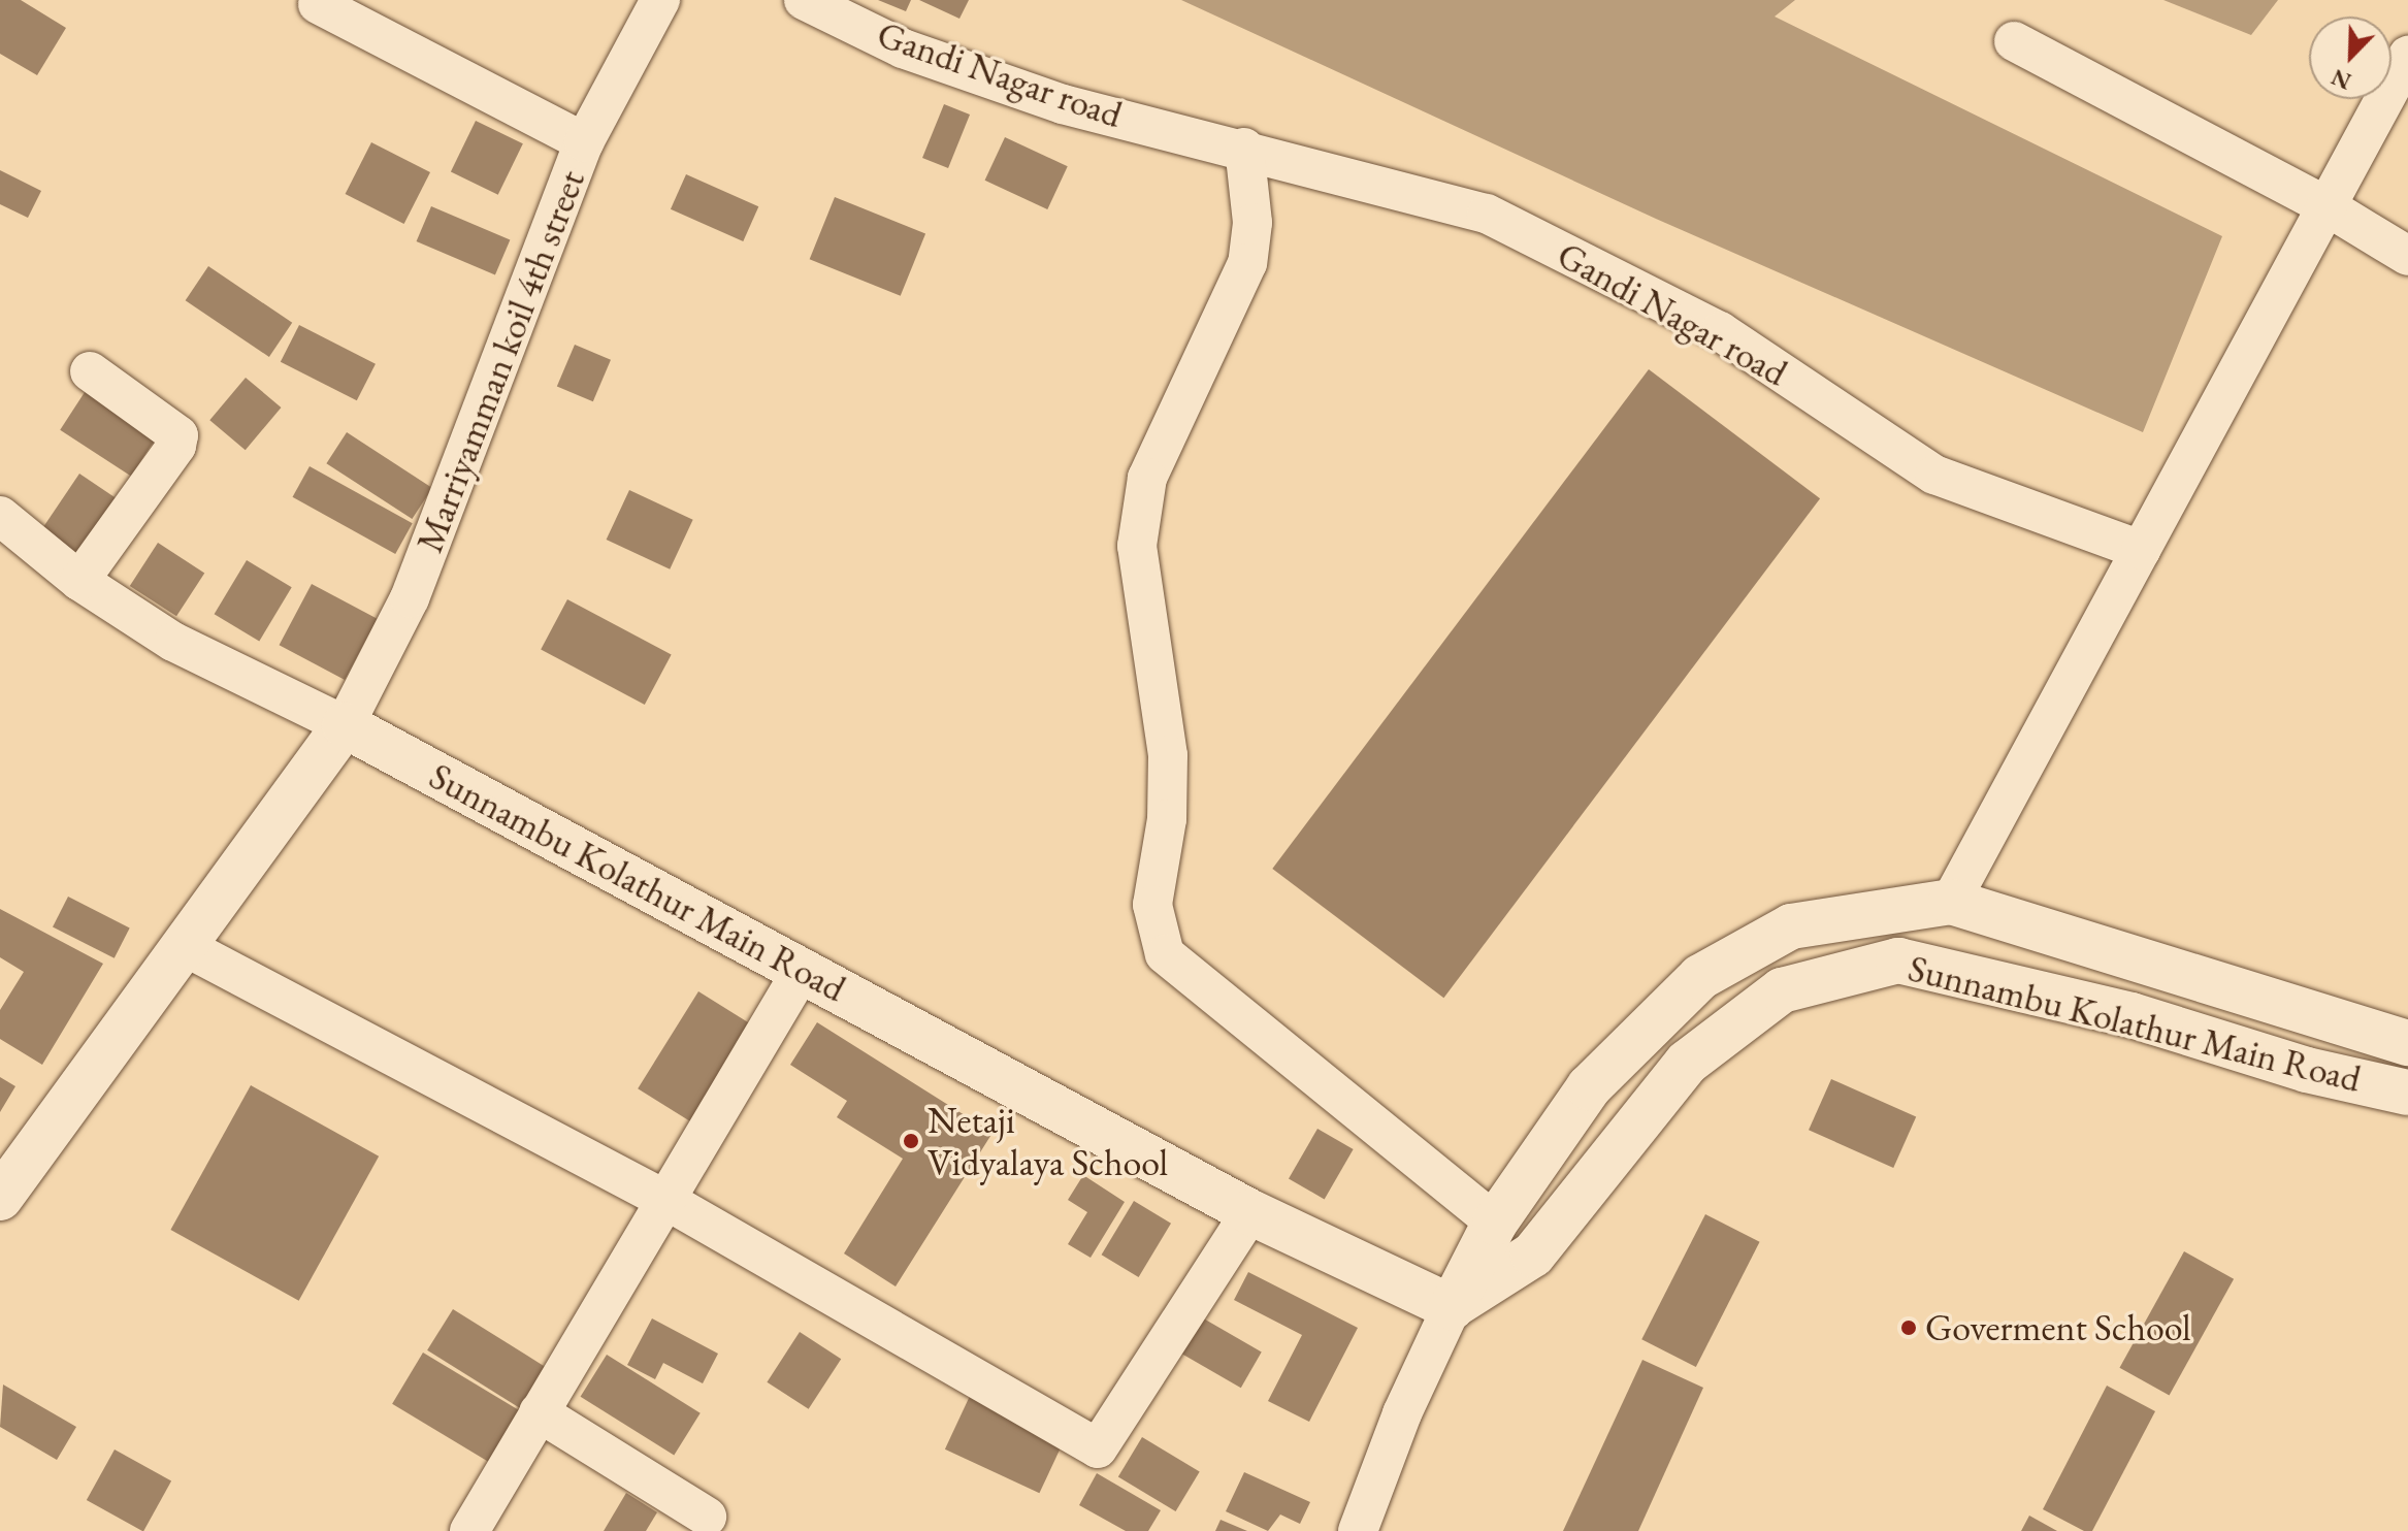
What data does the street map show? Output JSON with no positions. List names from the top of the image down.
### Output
{
  "streets": {
    "street": ["Gandi Nagar road", "Marriyamman koil 4th street", "Sunnambu Kolathur Main Road"]
  },
  "crossings": [
    ["Marriyamman koil 4th street", "Sunnambu Kolathur Main Road"]
  ],
  "places": ["Netaji Vidyalaya School", "Goverment School"],
  "north": "bottom left"
}
